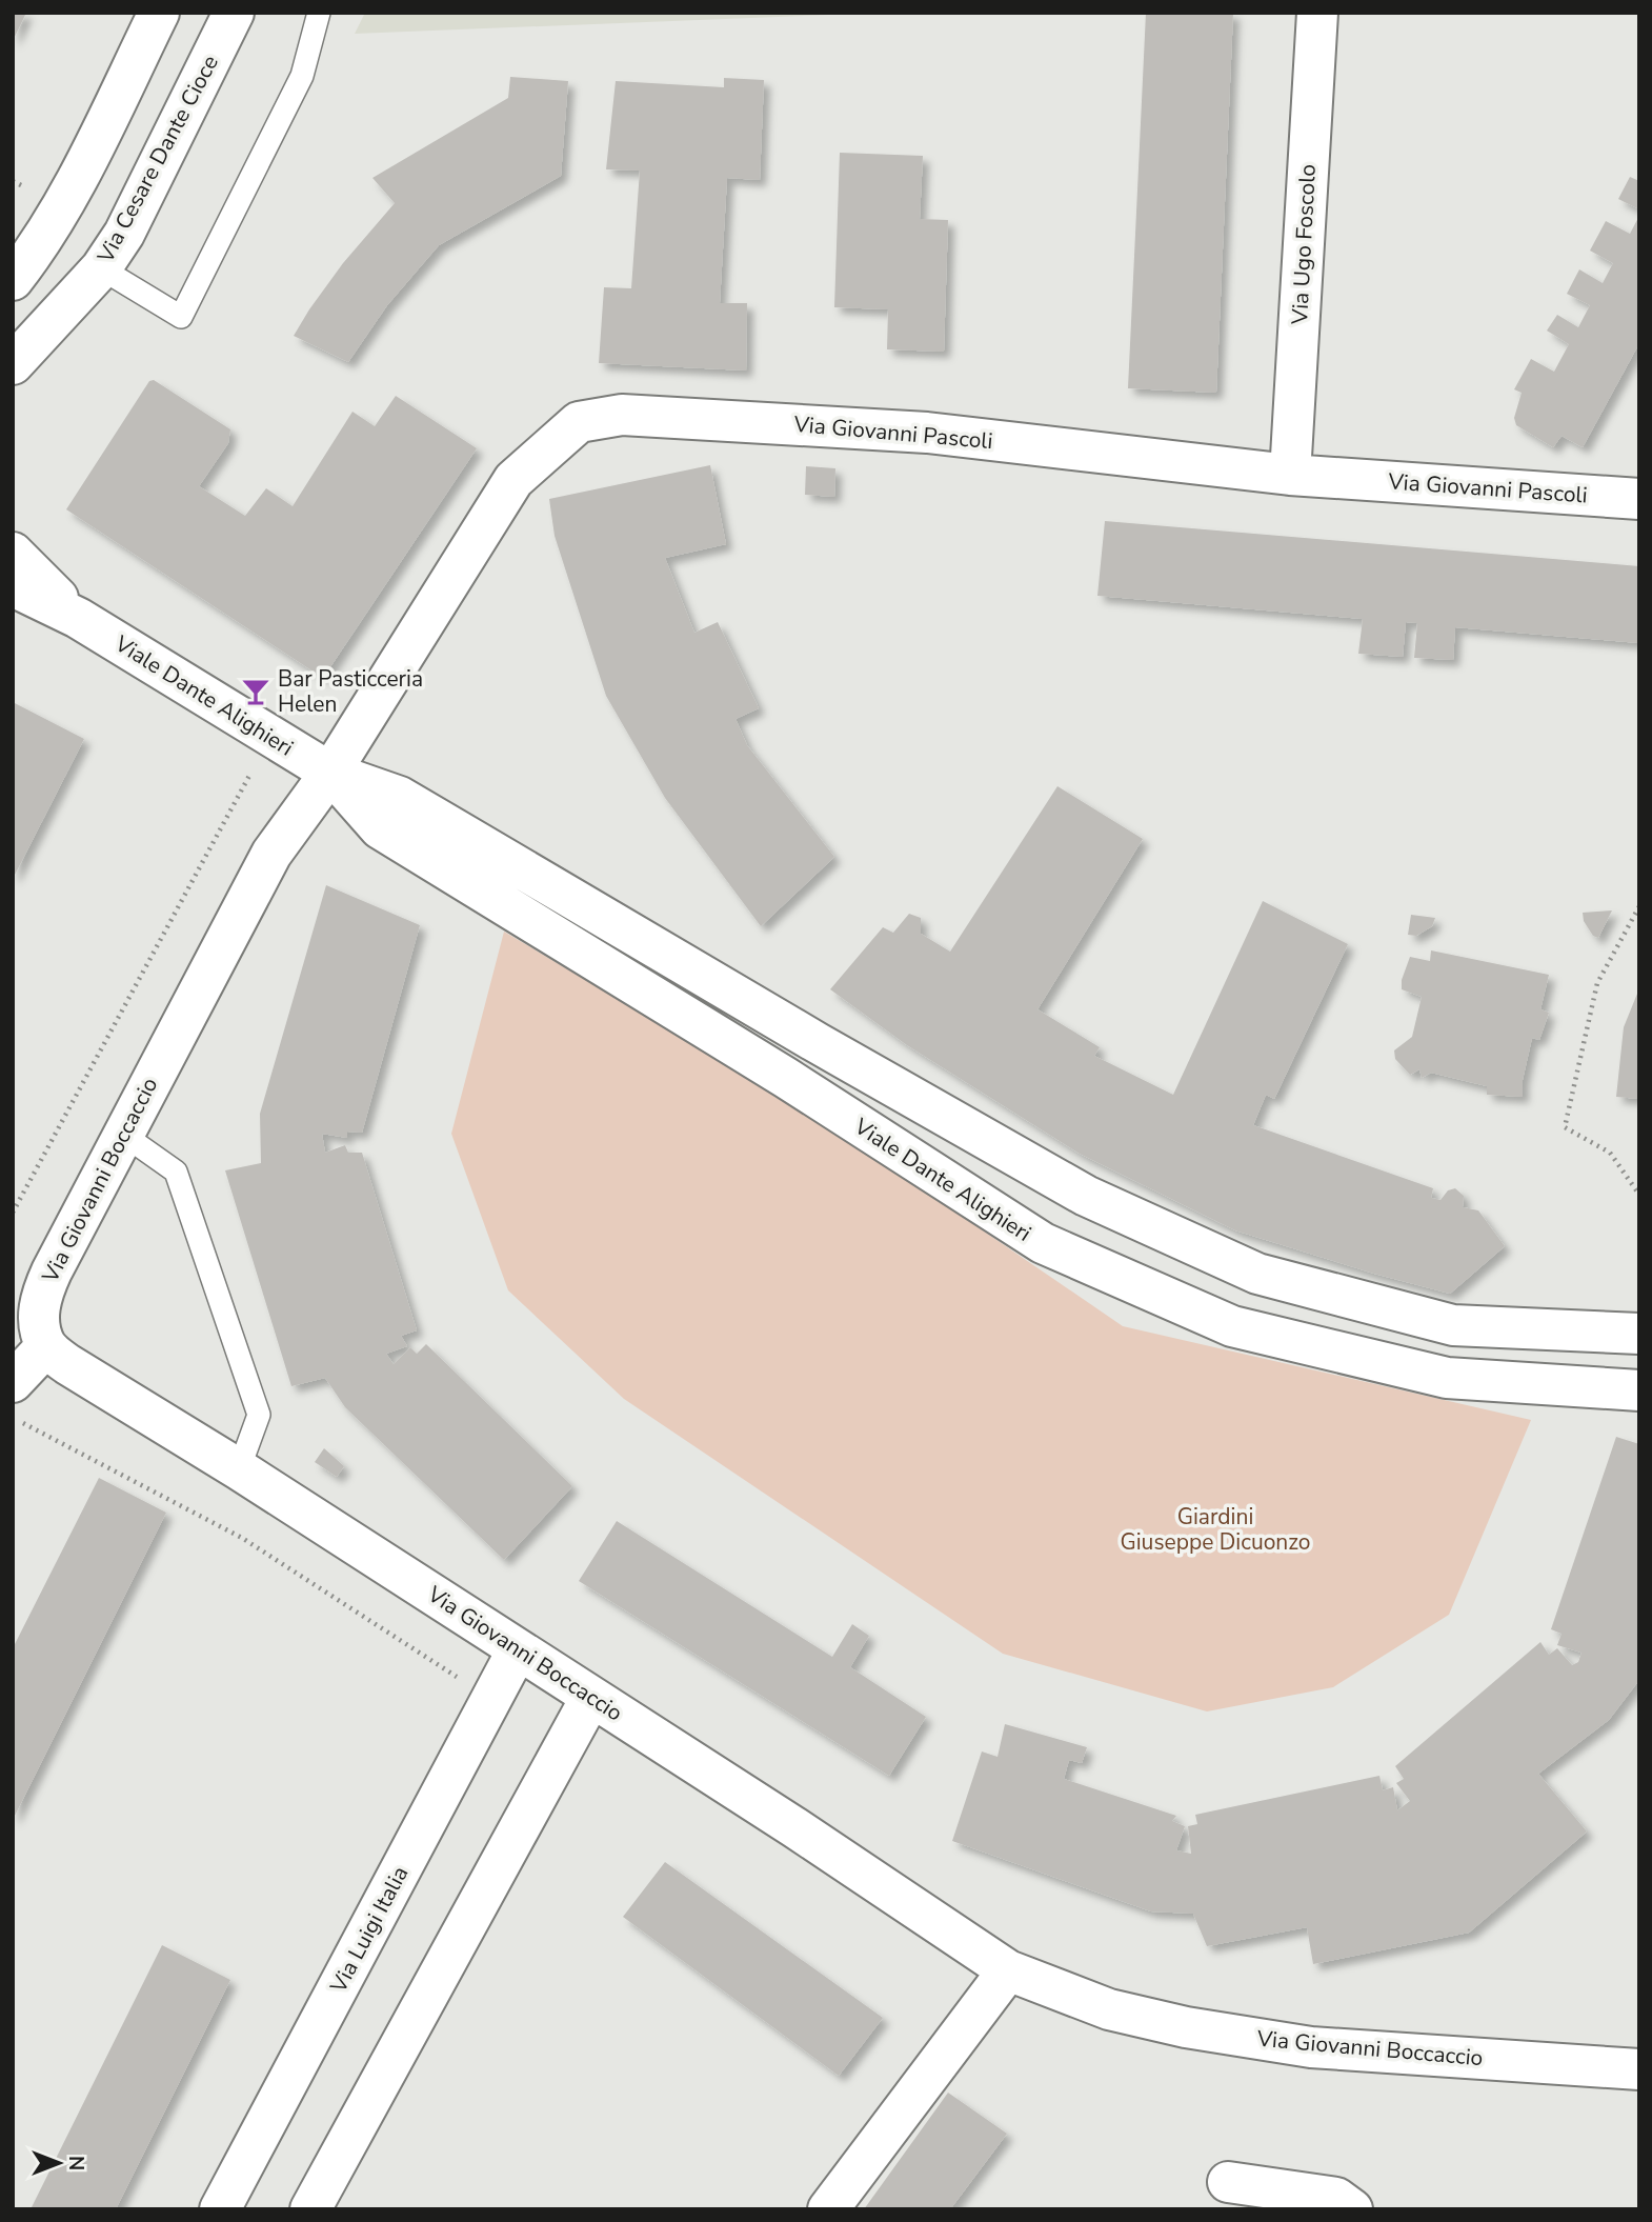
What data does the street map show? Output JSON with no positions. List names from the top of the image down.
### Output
{
  "streets": {
    "street": [
      "Via Cesare Dante Cioce",
      "Via Ugo Foscolo",
      "Via Giovanni Pascoli",
      "Viale Dante Alighieri",
      "Via Giovanni Boccaccio",
      "Via Luigi Italia"
    ]
  },
  "crossings": [
    ["Via Ugo Foscolo", "Via Giovanni Pascoli"],
    ["Via Giovanni Pascoli", "Viale Dante Alighieri"],
    ["Via Giovanni Pascoli", "Via Giovanni Boccaccio"],
    ["Viale Dante Alighieri", "Via Giovanni Boccaccio"],
    ["Via Giovanni Boccaccio", "Via Luigi Italia"]
  ],
  "parks": ["Giardini Giuseppe Dicuonzo"],
  "places": {
    "bar": ["Bar Pasticceria Helen"]
  },
  "north": "right"
}
